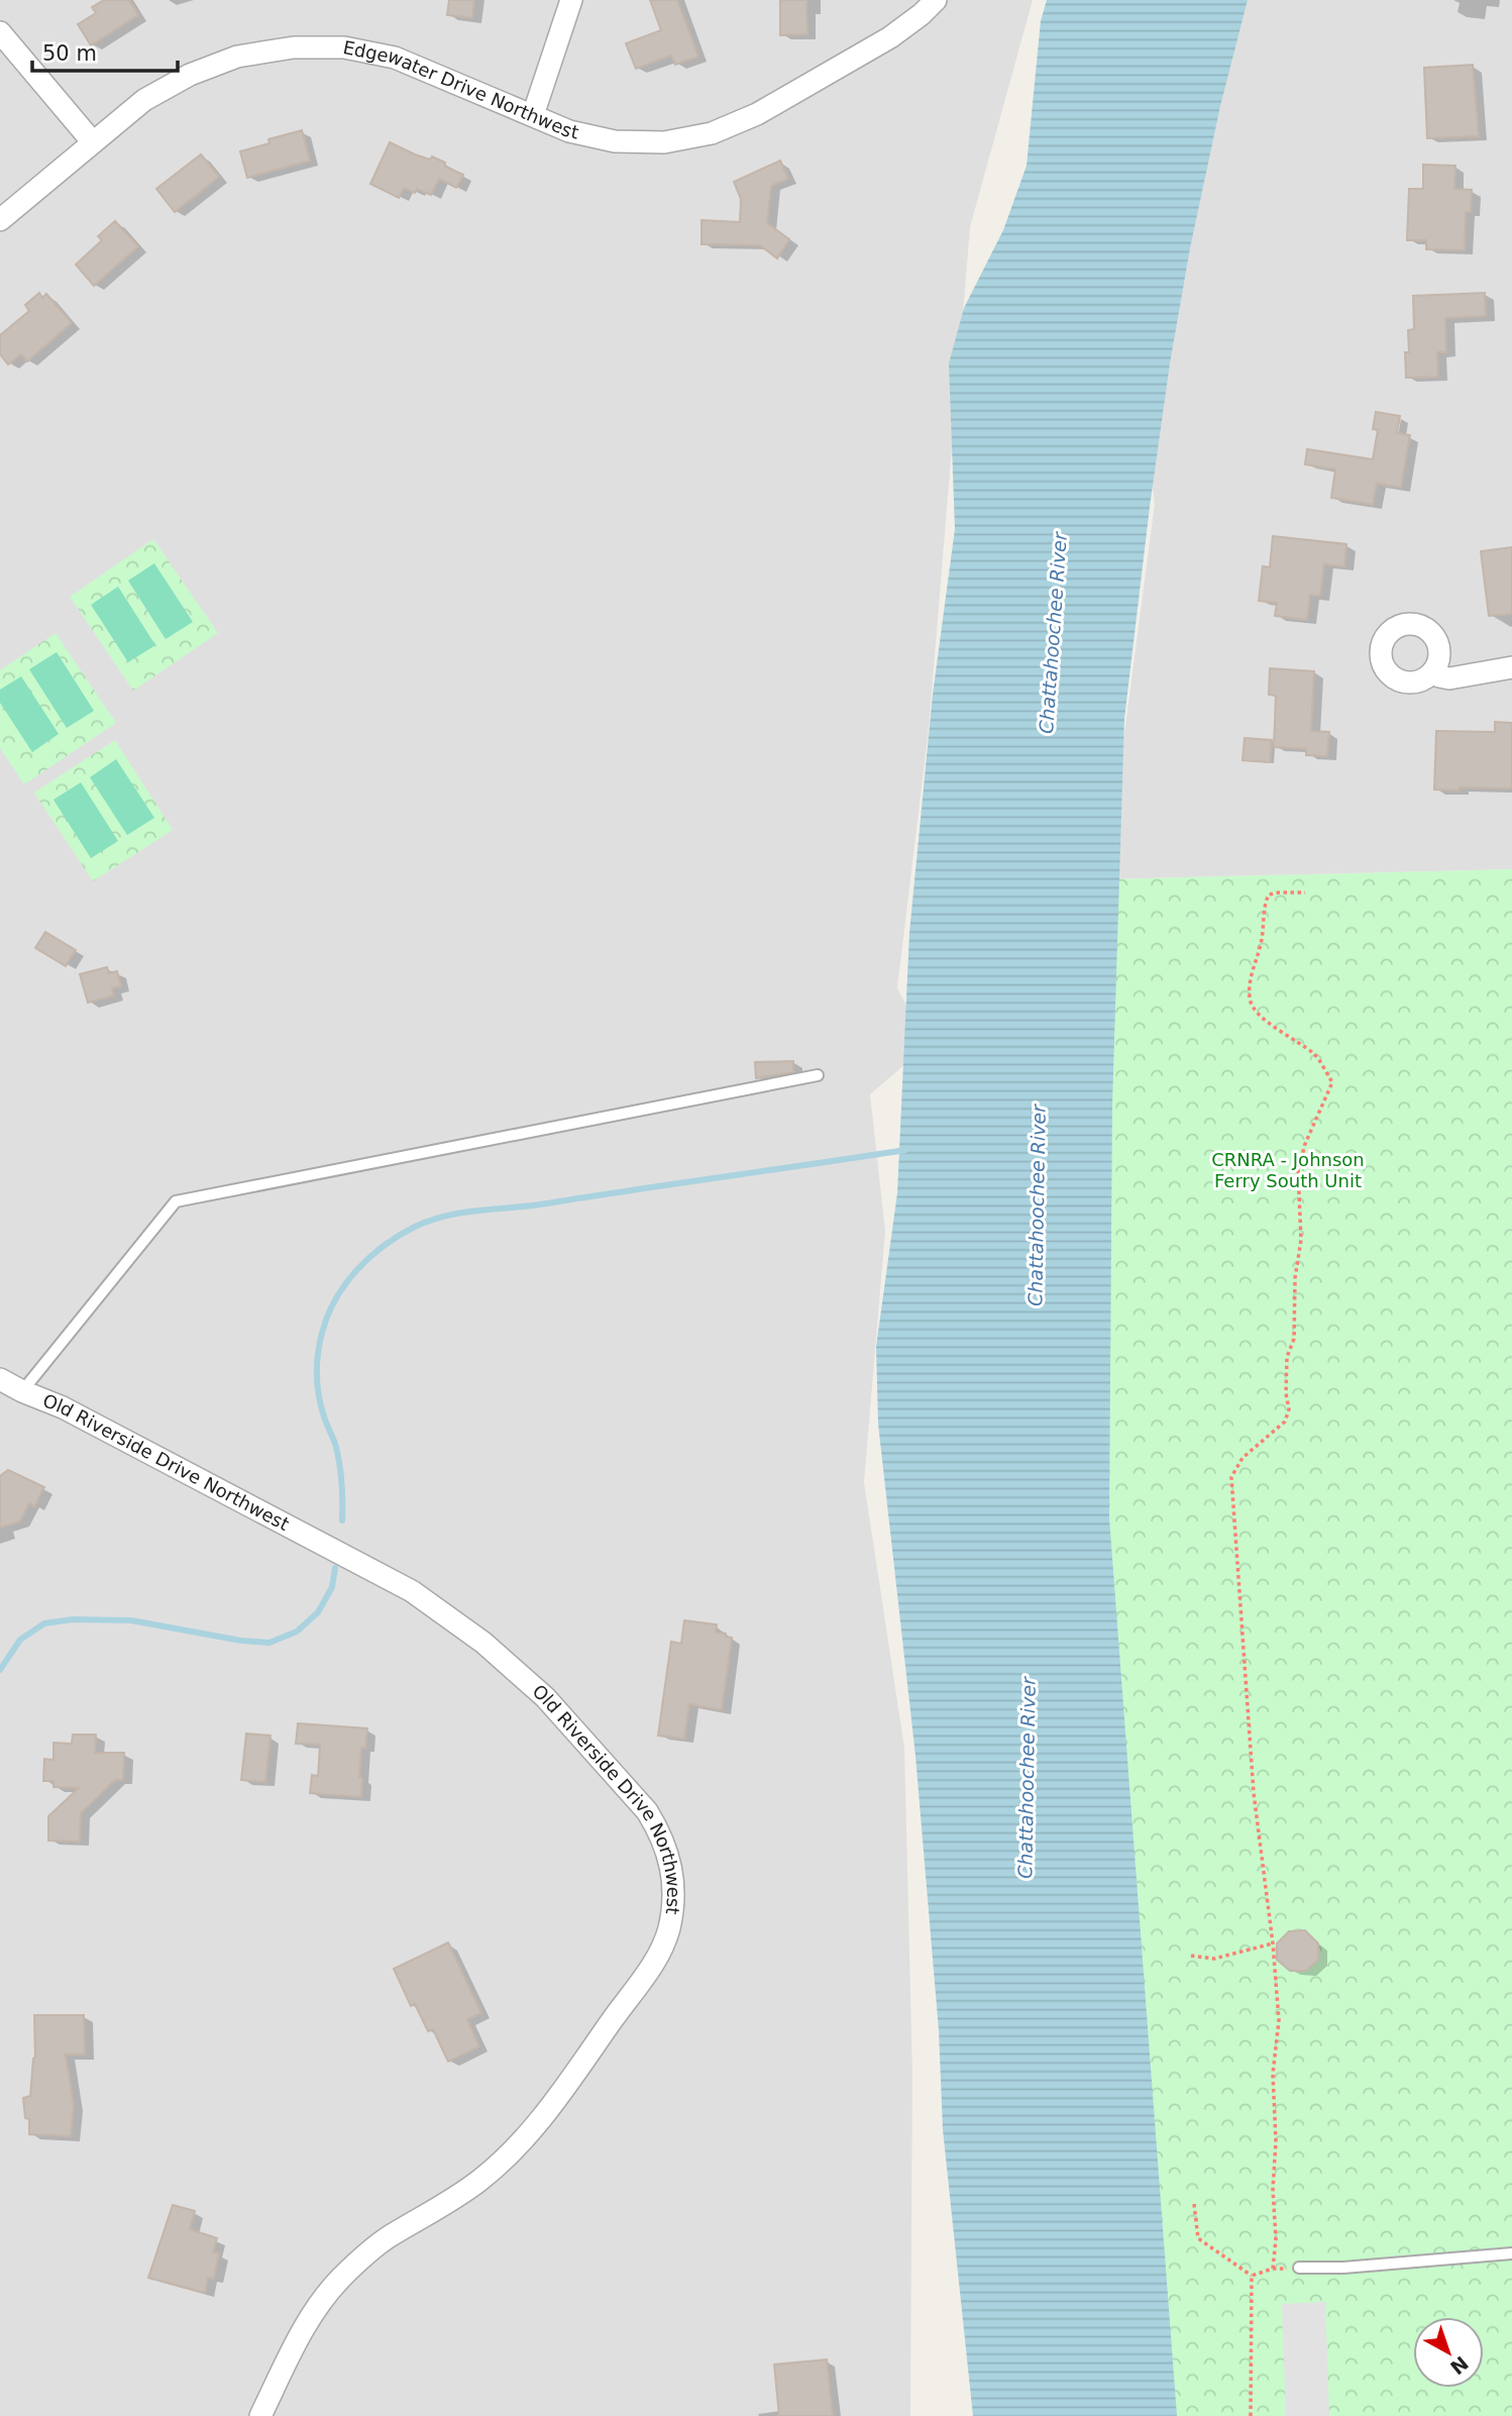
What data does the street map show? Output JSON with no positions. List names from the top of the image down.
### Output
{
  "streets": {
    "street": ["Edgewater Drive Northwest", "Old Riverside Drive Northwest"]
  },
  "water": ["Chattahoochee River"],
  "parks": ["CRNRA - Johnson Ferry South Unit"],
  "scale_bar": "50 m",
  "north": "bottom right"
}
